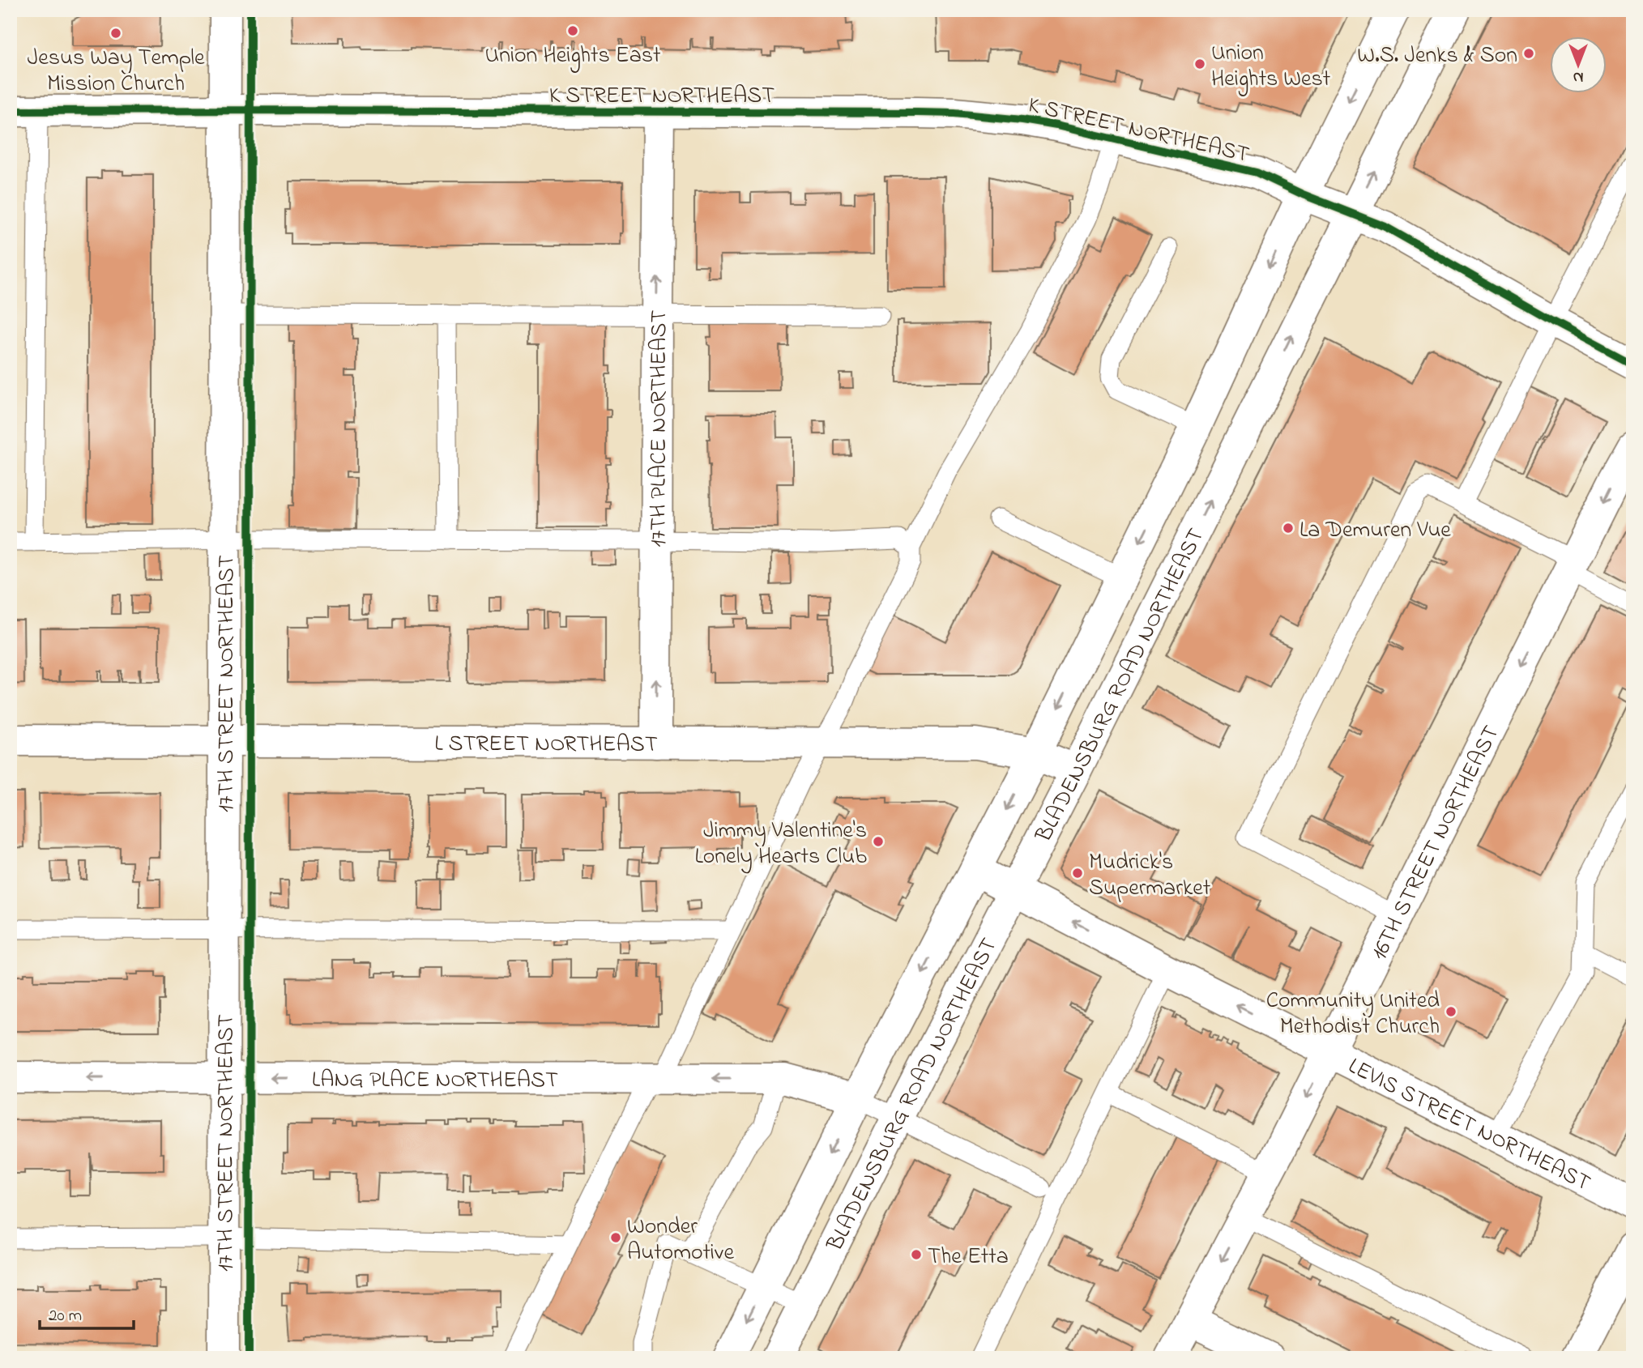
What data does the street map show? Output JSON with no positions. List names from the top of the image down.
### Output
{
  "streets": {
    "street": [
      "K STREET NORTHEAST",
      "17TH PLACE NORTHEAST",
      "17TH STREET NORTHEAST",
      "BLADENSBURG ROAD NORTHEAST",
      "L STREET NORTHEAST",
      "16TH STREET NORTHEAST",
      "LANG PLACE NORTHEAST",
      "LEVIS STREET NORTHEAST"
    ]
  },
  "crossings": [
    ["K STREET NORTHEAST", "17TH PLACE NORTHEAST"],
    ["K STREET NORTHEAST", "17TH STREET NORTHEAST"],
    ["K STREET NORTHEAST", "BLADENSBURG ROAD NORTHEAST"],
    ["17TH PLACE NORTHEAST", "L STREET NORTHEAST"],
    ["17TH STREET NORTHEAST", "L STREET NORTHEAST"],
    ["17TH STREET NORTHEAST", "LANG PLACE NORTHEAST"],
    ["BLADENSBURG ROAD NORTHEAST", "L STREET NORTHEAST"],
    ["BLADENSBURG ROAD NORTHEAST", "LANG PLACE NORTHEAST"],
    ["BLADENSBURG ROAD NORTHEAST", "LEVIS STREET NORTHEAST"],
    ["16TH STREET NORTHEAST", "LEVIS STREET NORTHEAST"]
  ],
  "one_way": [
    "17TH PLACE NORTHEAST",
    "16TH STREET NORTHEAST",
    "LANG PLACE NORTHEAST",
    "LEVIS STREET NORTHEAST"
  ],
  "places": [
    "Union Heights East",
    "Jesus Way Temple Mission Church",
    "W.S. Jenks & Son",
    "Union Heights West",
    "La Demuren Vue",
    "Jimmy Valentine's Lonely Hearts Club",
    "Mudrick's Supermarket",
    "Community United Methodist Church",
    "Wonder Automotive",
    "The Etta"
  ],
  "scale_bar": "20 m",
  "north": "bottom"
}
